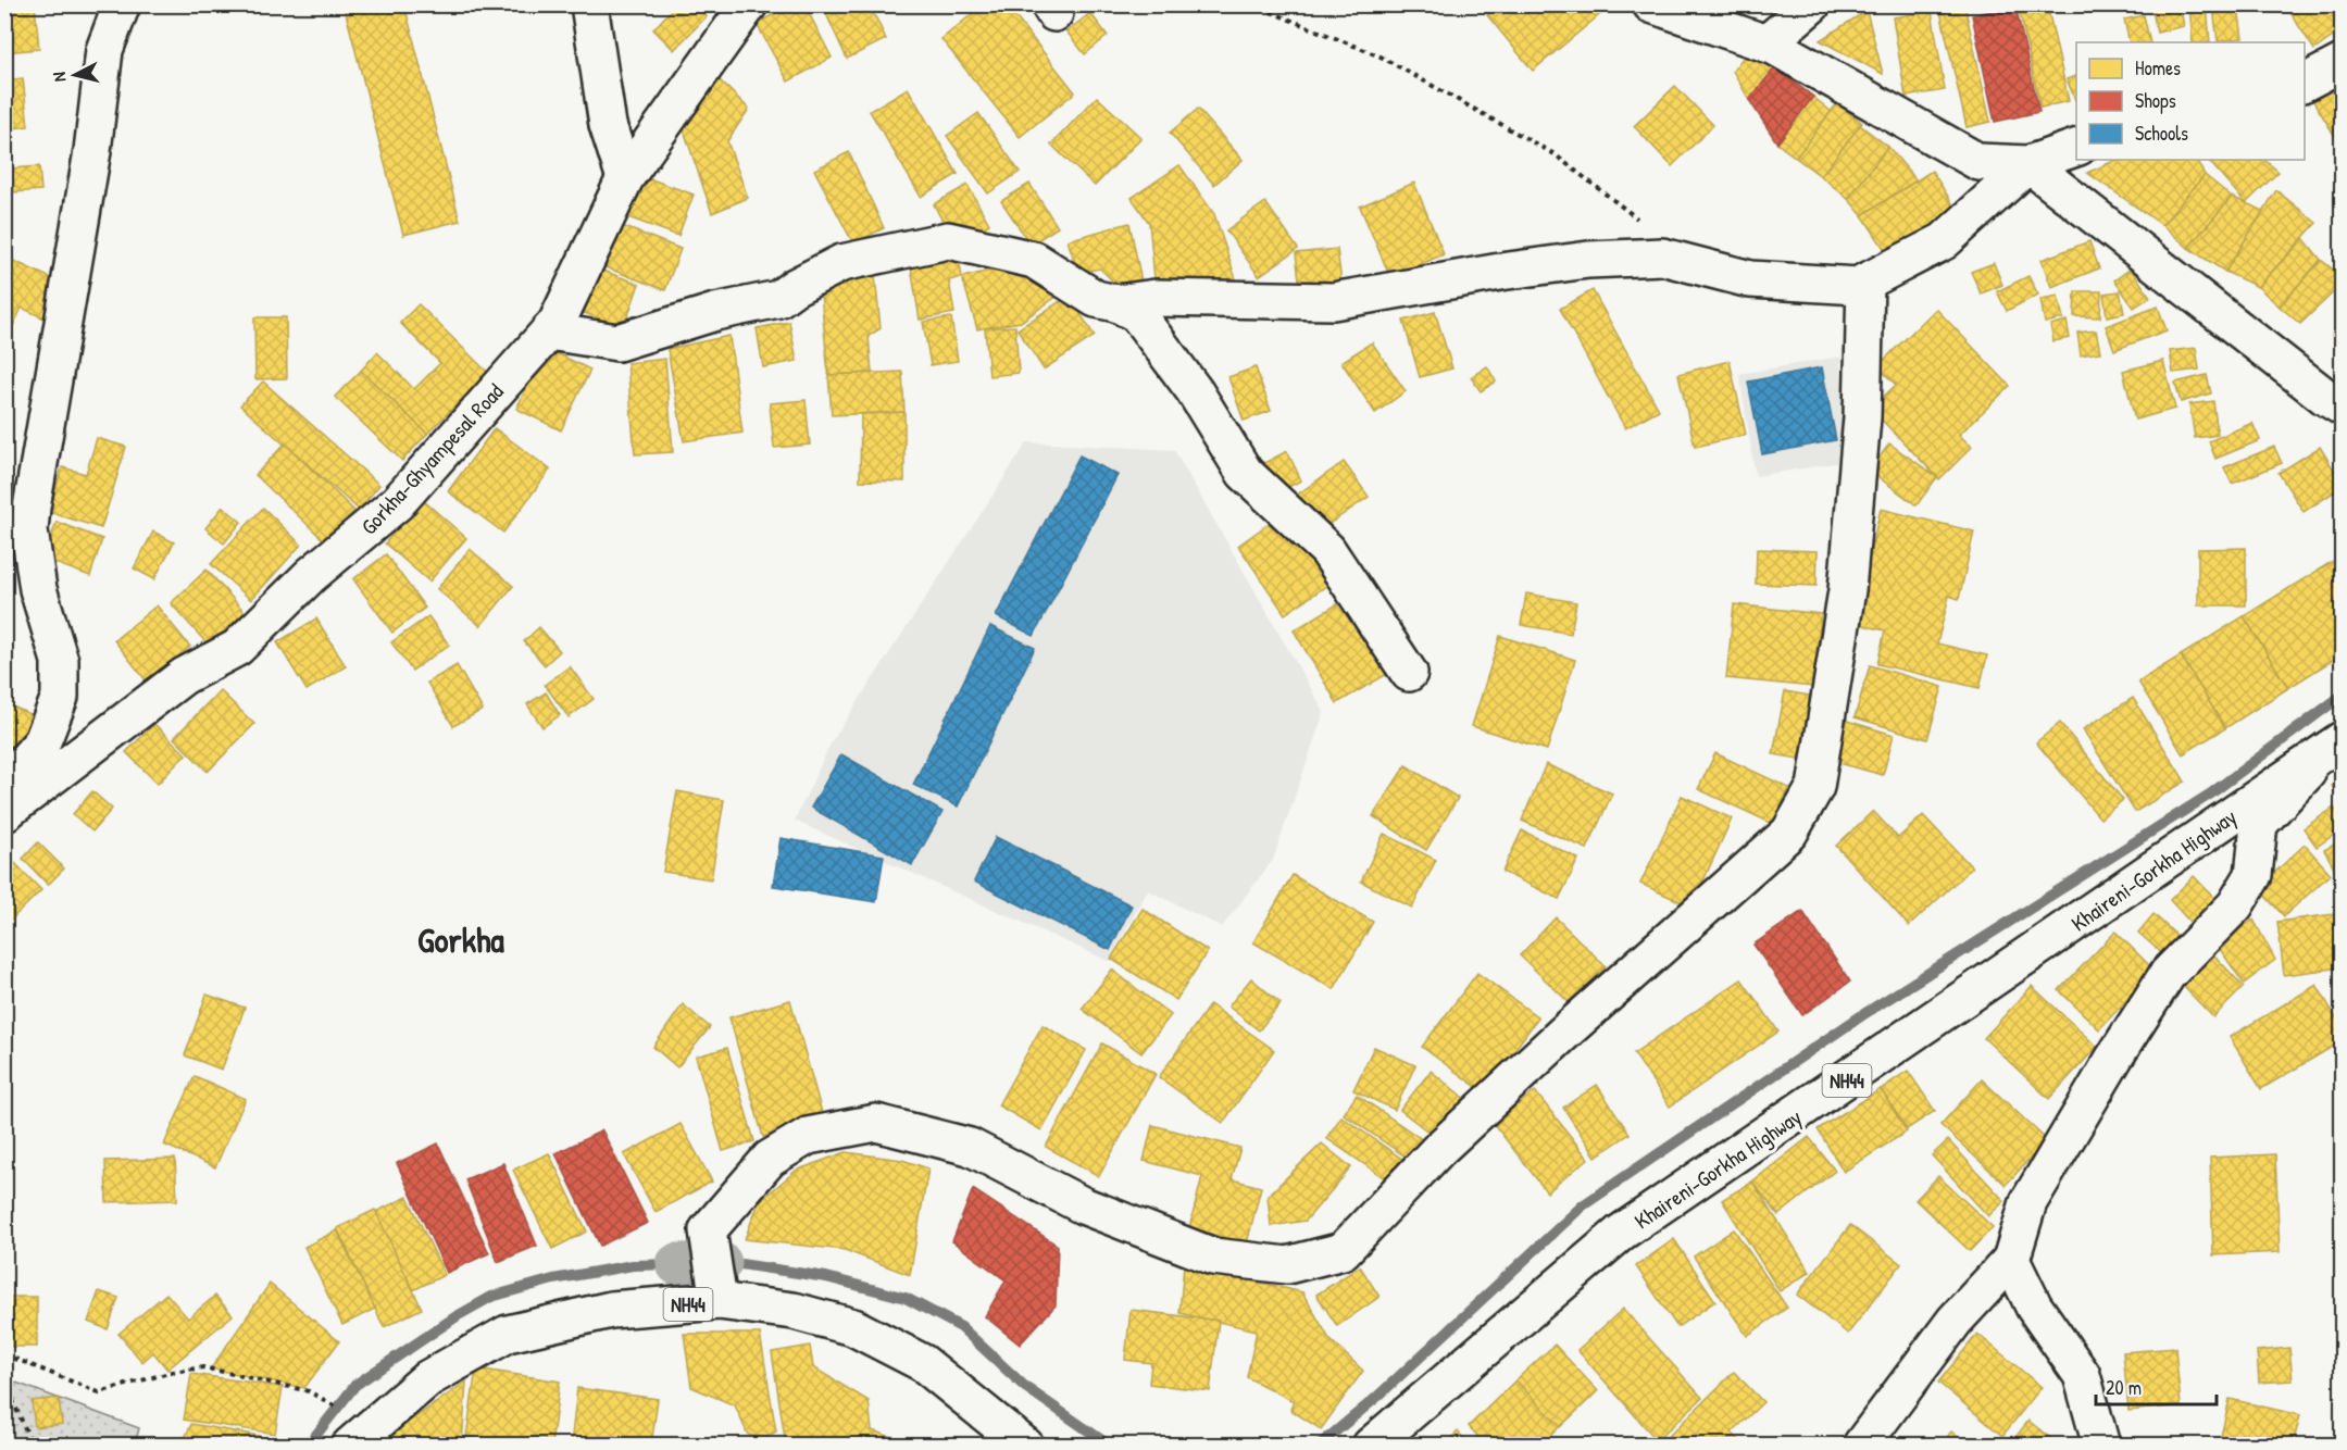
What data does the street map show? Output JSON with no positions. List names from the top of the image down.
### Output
{
  "streets": {
    "street": ["Gorkha-Ghyampesal Road", "Khaireni-Gorkha Highway", "NH44"]
  },
  "districts": ["Gorkha"],
  "legend": ["Homes", "Shops", "Schools"],
  "scale_bar": "20 m",
  "north": "left"
}
